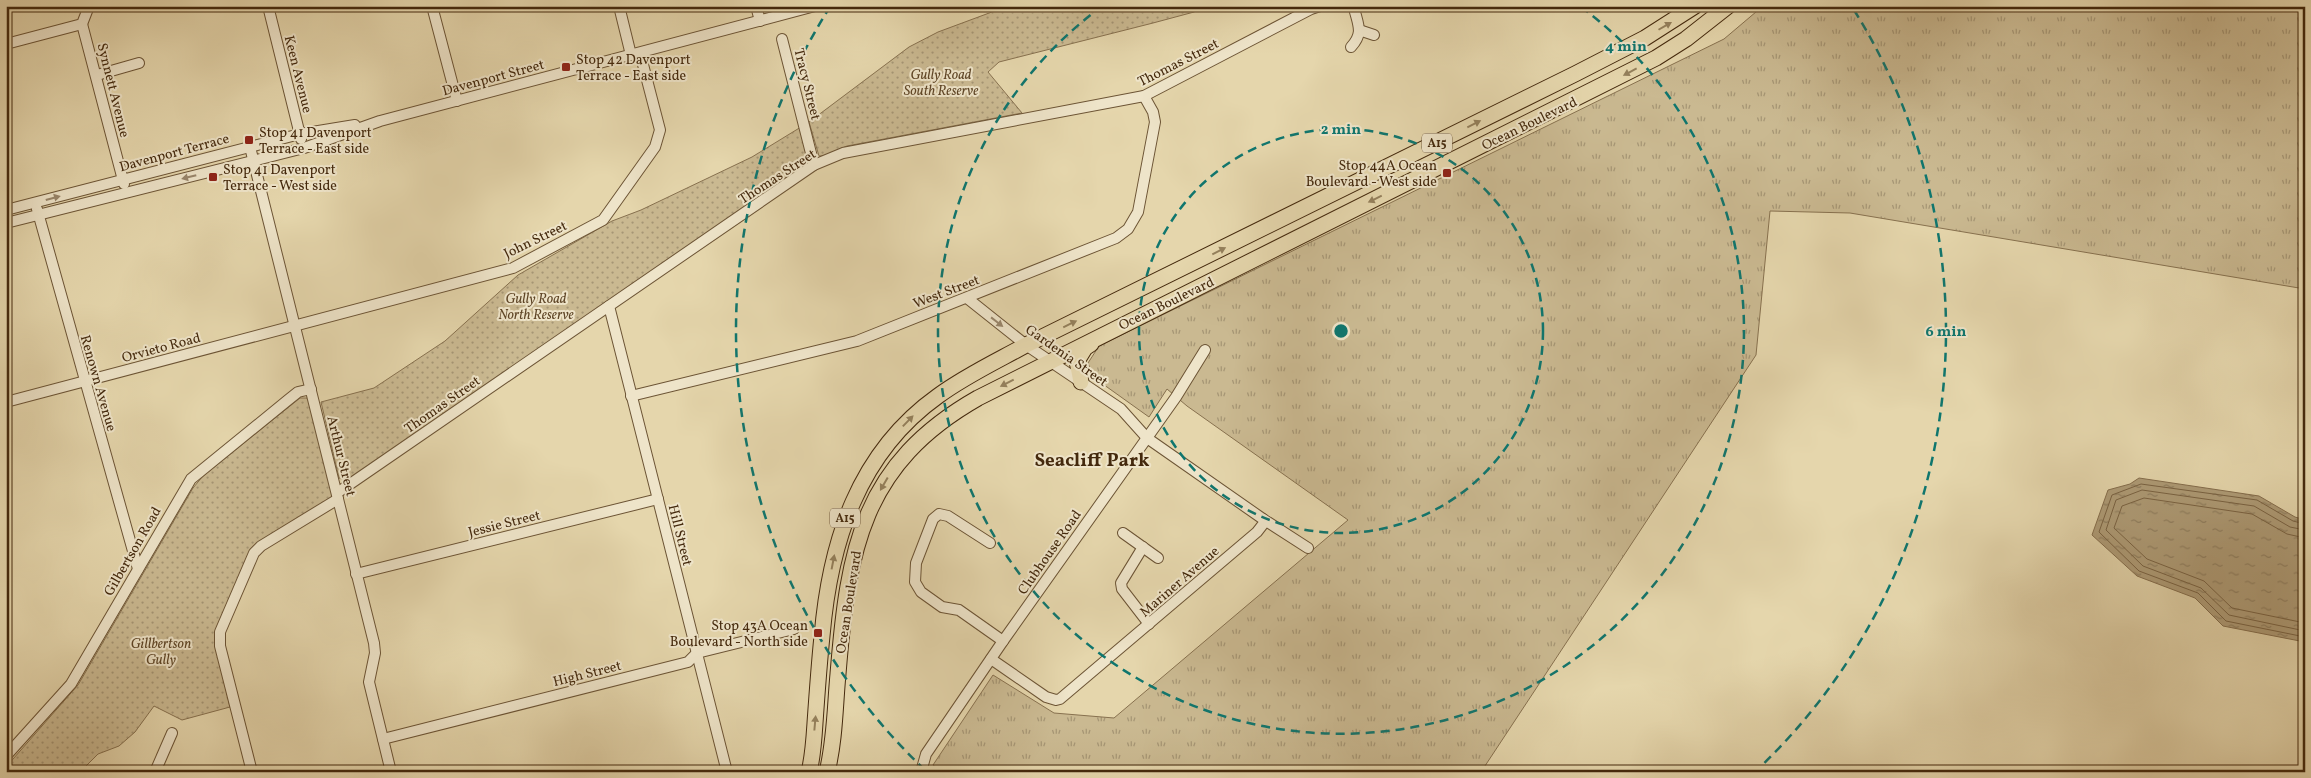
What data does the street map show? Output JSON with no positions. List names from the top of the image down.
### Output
{
  "streets": {
    "main road": ["Ocean Boulevard", "A15"],
    "street": [
      "Thomas Street",
      "Keen Avenue",
      "Davenport Street",
      "Tracy Street",
      "Synnett Avenue",
      "Davenport Terrace",
      "John Street",
      "West Street",
      "Orvieto Road",
      "Gardenia Street",
      "Renown Avenue",
      "Arthur Street",
      "Jessie Street",
      "Hill Street",
      "Gilbertson Road",
      "Clubhouse Road",
      "Mariner Avenue",
      "High Street"
    ]
  },
  "crossings": [
    ["Thomas Street", "Tracy Street"],
    ["Thomas Street", "West Street"],
    ["Thomas Street", "Arthur Street"],
    ["Thomas Street", "Hill Street"],
    ["Keen Avenue", "Davenport Terrace"],
    ["Davenport Street", "Davenport Terrace"],
    ["Davenport Street", "John Street"],
    ["Synnett Avenue", "Davenport Terrace"],
    ["Ocean Boulevard", "Gardenia Street"],
    ["Davenport Terrace", "Renown Avenue"],
    ["Davenport Terrace", "Arthur Street"],
    ["John Street", "Orvieto Road"],
    ["John Street", "Arthur Street"],
    ["West Street", "Gardenia Street"],
    ["West Street", "Hill Street"],
    ["Orvieto Road", "Renown Avenue"],
    ["Orvieto Road", "Arthur Street"],
    ["Gardenia Street", "Clubhouse Road"],
    ["Renown Avenue", "Gilbertson Road"],
    ["Arthur Street", "Jessie Street"],
    ["Arthur Street", "Gilbertson Road"],
    ["Arthur Street", "High Street"],
    ["Jessie Street", "Hill Street"],
    ["Hill Street", "High Street"],
    ["Clubhouse Road", "Mariner Avenue"]
  ],
  "districts": ["Seacliff Park"],
  "parks": ["Gully Road South Reserve", "Gully Road North Reserve", "Gillbertson Gully"],
  "places": {
    "transit": [
      "Stop 42 Davenport Terrace - East side",
      "Stop 41 Davenport Terrace - East side",
      "Stop 44A Ocean Boulevard - West side",
      "Stop 41 Davenport Terrace - West side",
      "Stop 43A Ocean Boulevard - North side"
    ]
  },
  "rings": ["4 min", "2 min", "6 min"]
}
